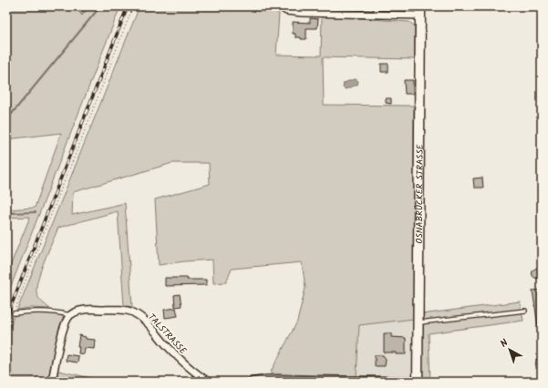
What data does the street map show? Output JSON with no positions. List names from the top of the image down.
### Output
{
  "streets": {
    "main road": ["OSNABRÜCKER STRASSE"],
    "street": ["TALSTRASSE"]
  },
  "north": "top left"
}
